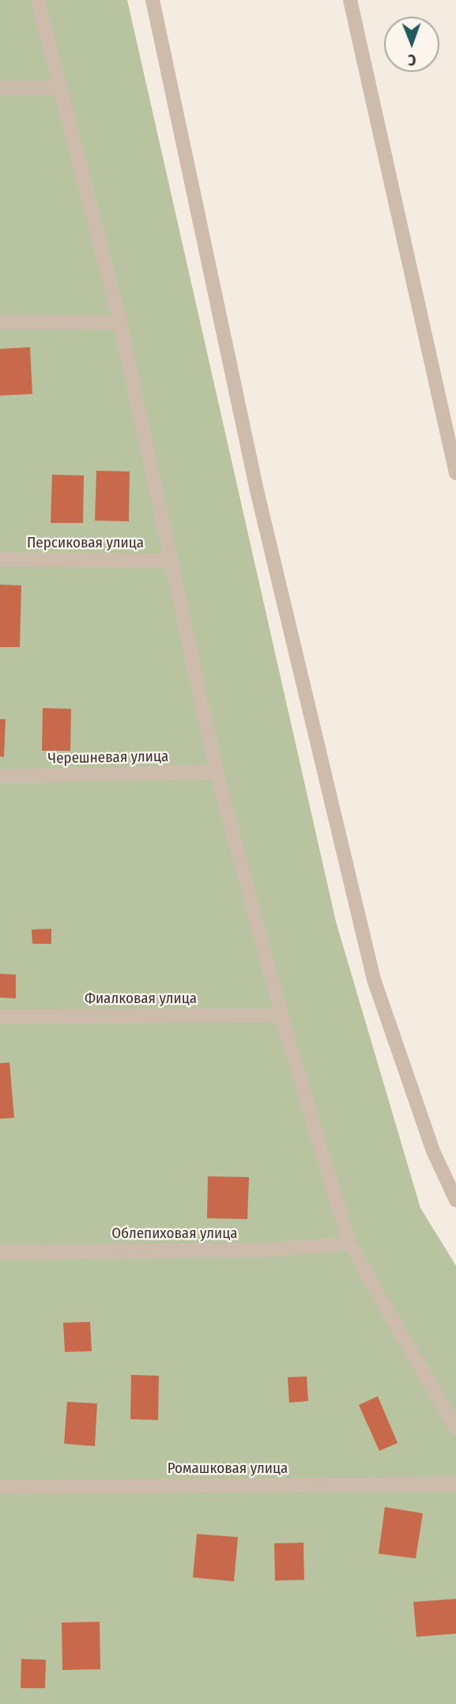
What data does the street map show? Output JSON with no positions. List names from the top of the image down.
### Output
{
  "streets": {
    "street": [
      "Персиковая улица",
      "Черешневая улица",
      "Фиалковая улица",
      "Облепиховая улица",
      "Ромашковая улица"
    ]
  },
  "north": "bottom"
}
